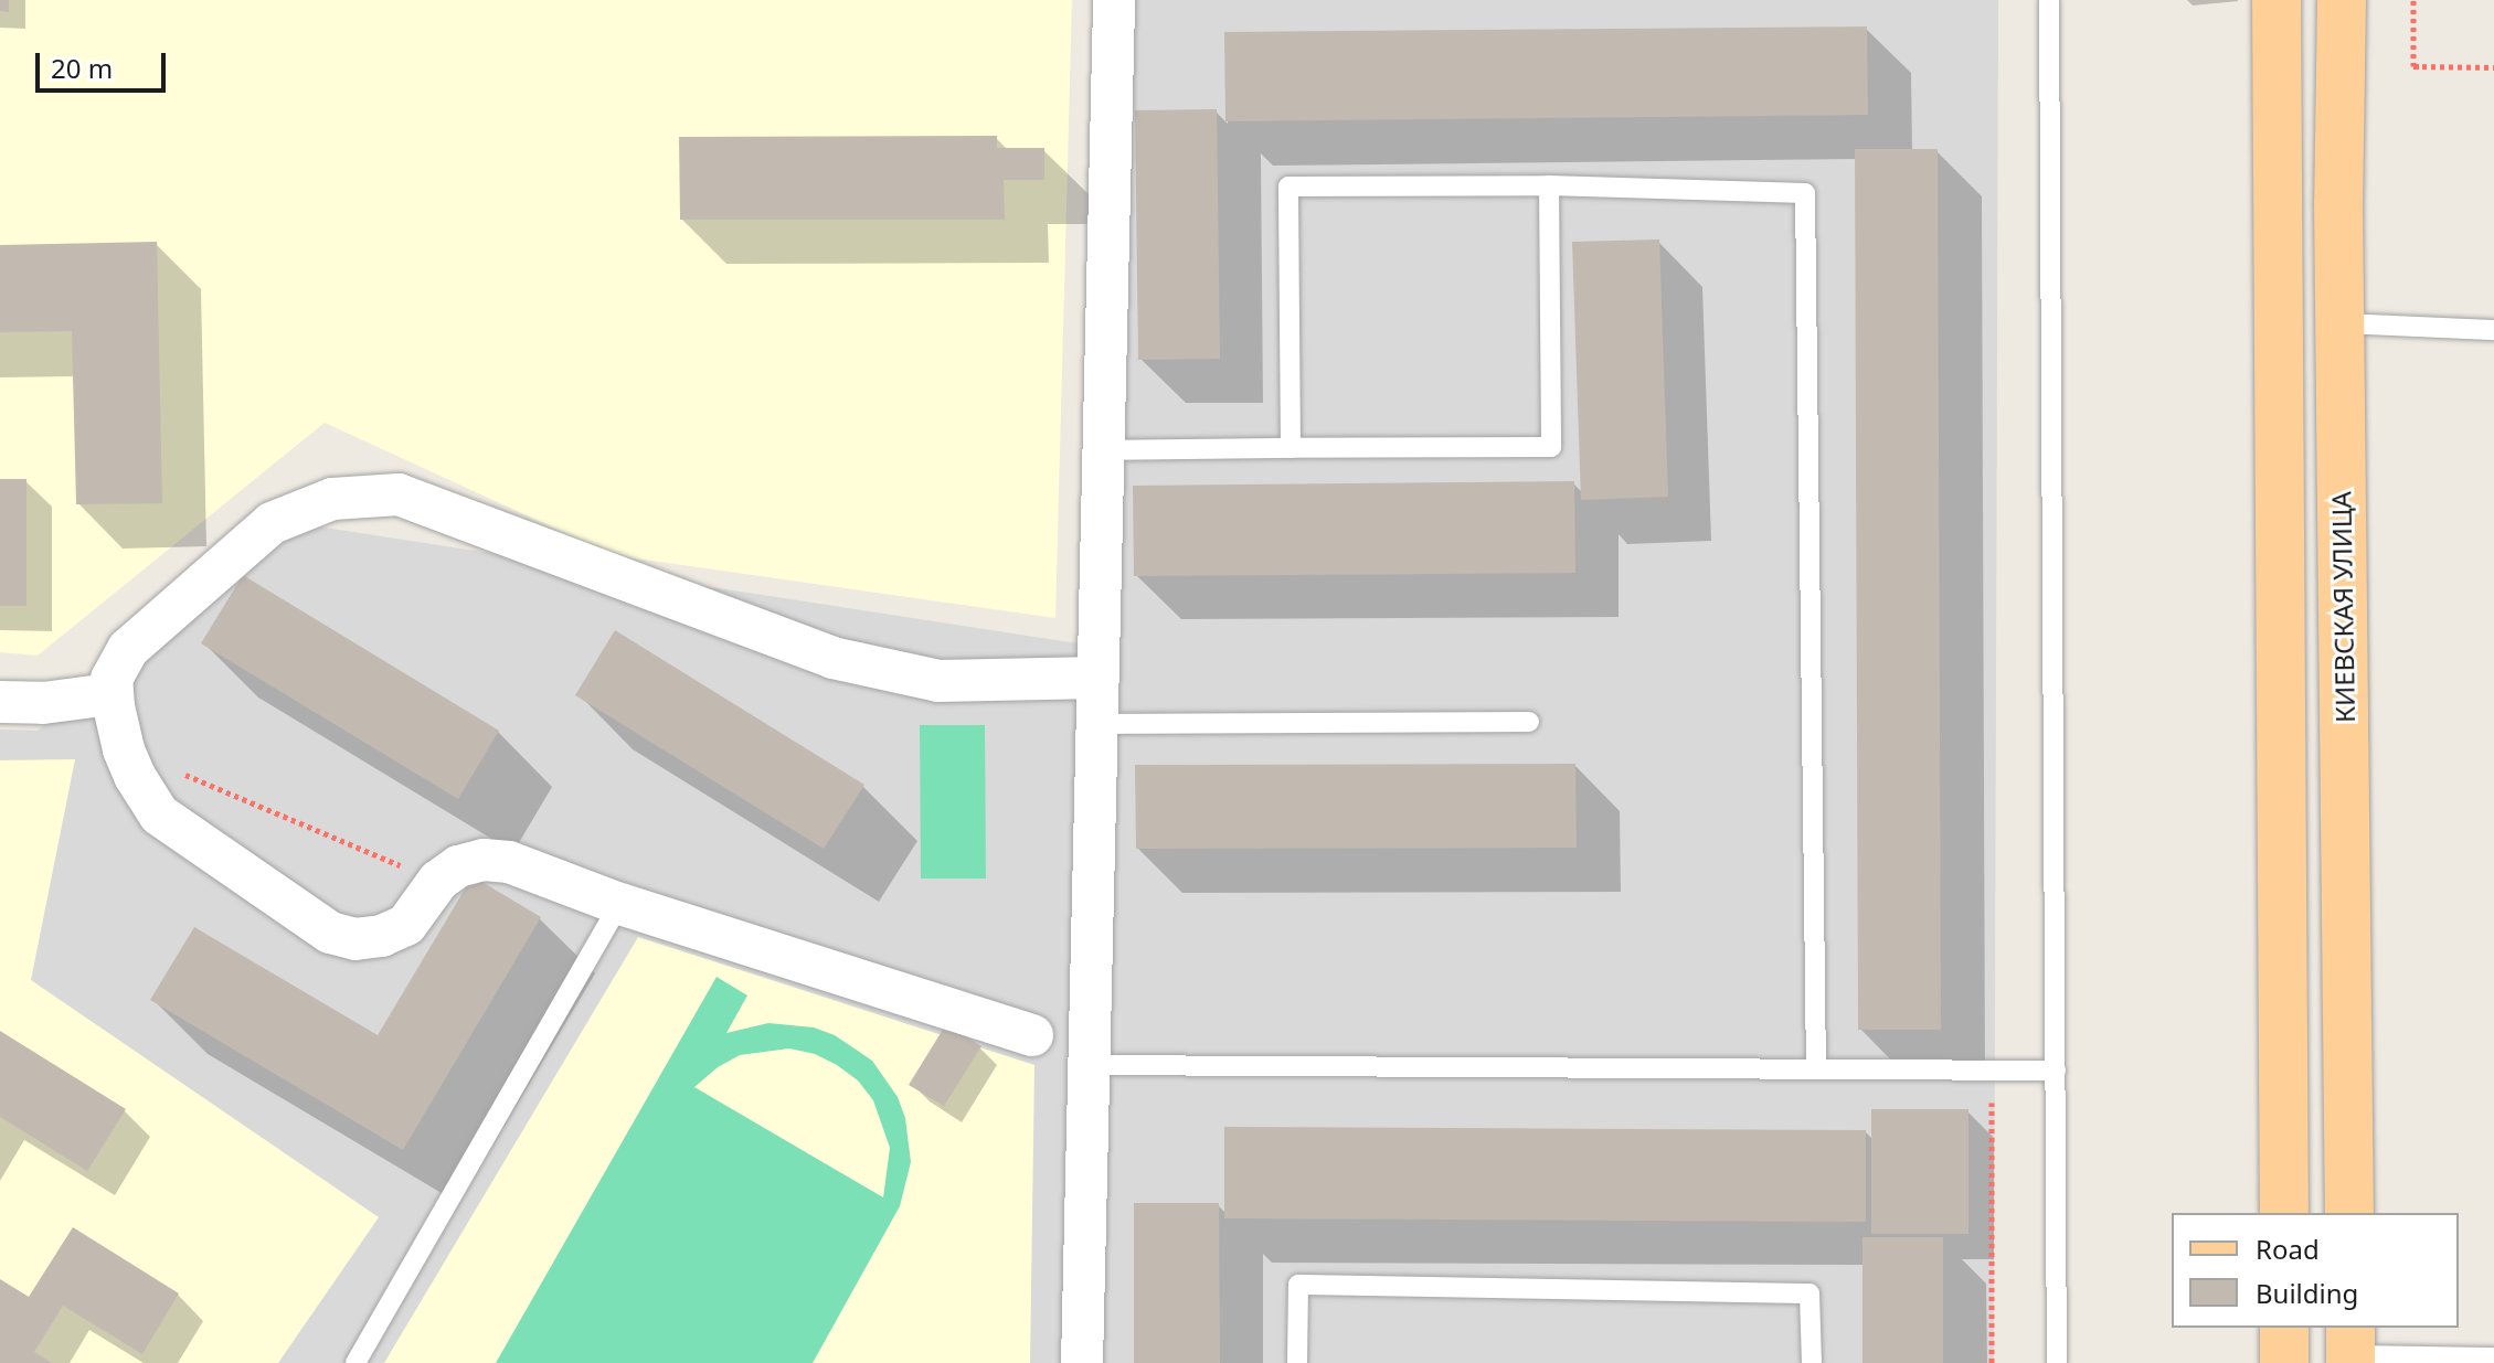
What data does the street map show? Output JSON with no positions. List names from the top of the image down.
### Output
{
  "streets": {
    "main road": ["КИЕВСКАЯ УЛИЦА"]
  },
  "legend": ["Road", "Building"],
  "scale_bar": "20 m"
}
